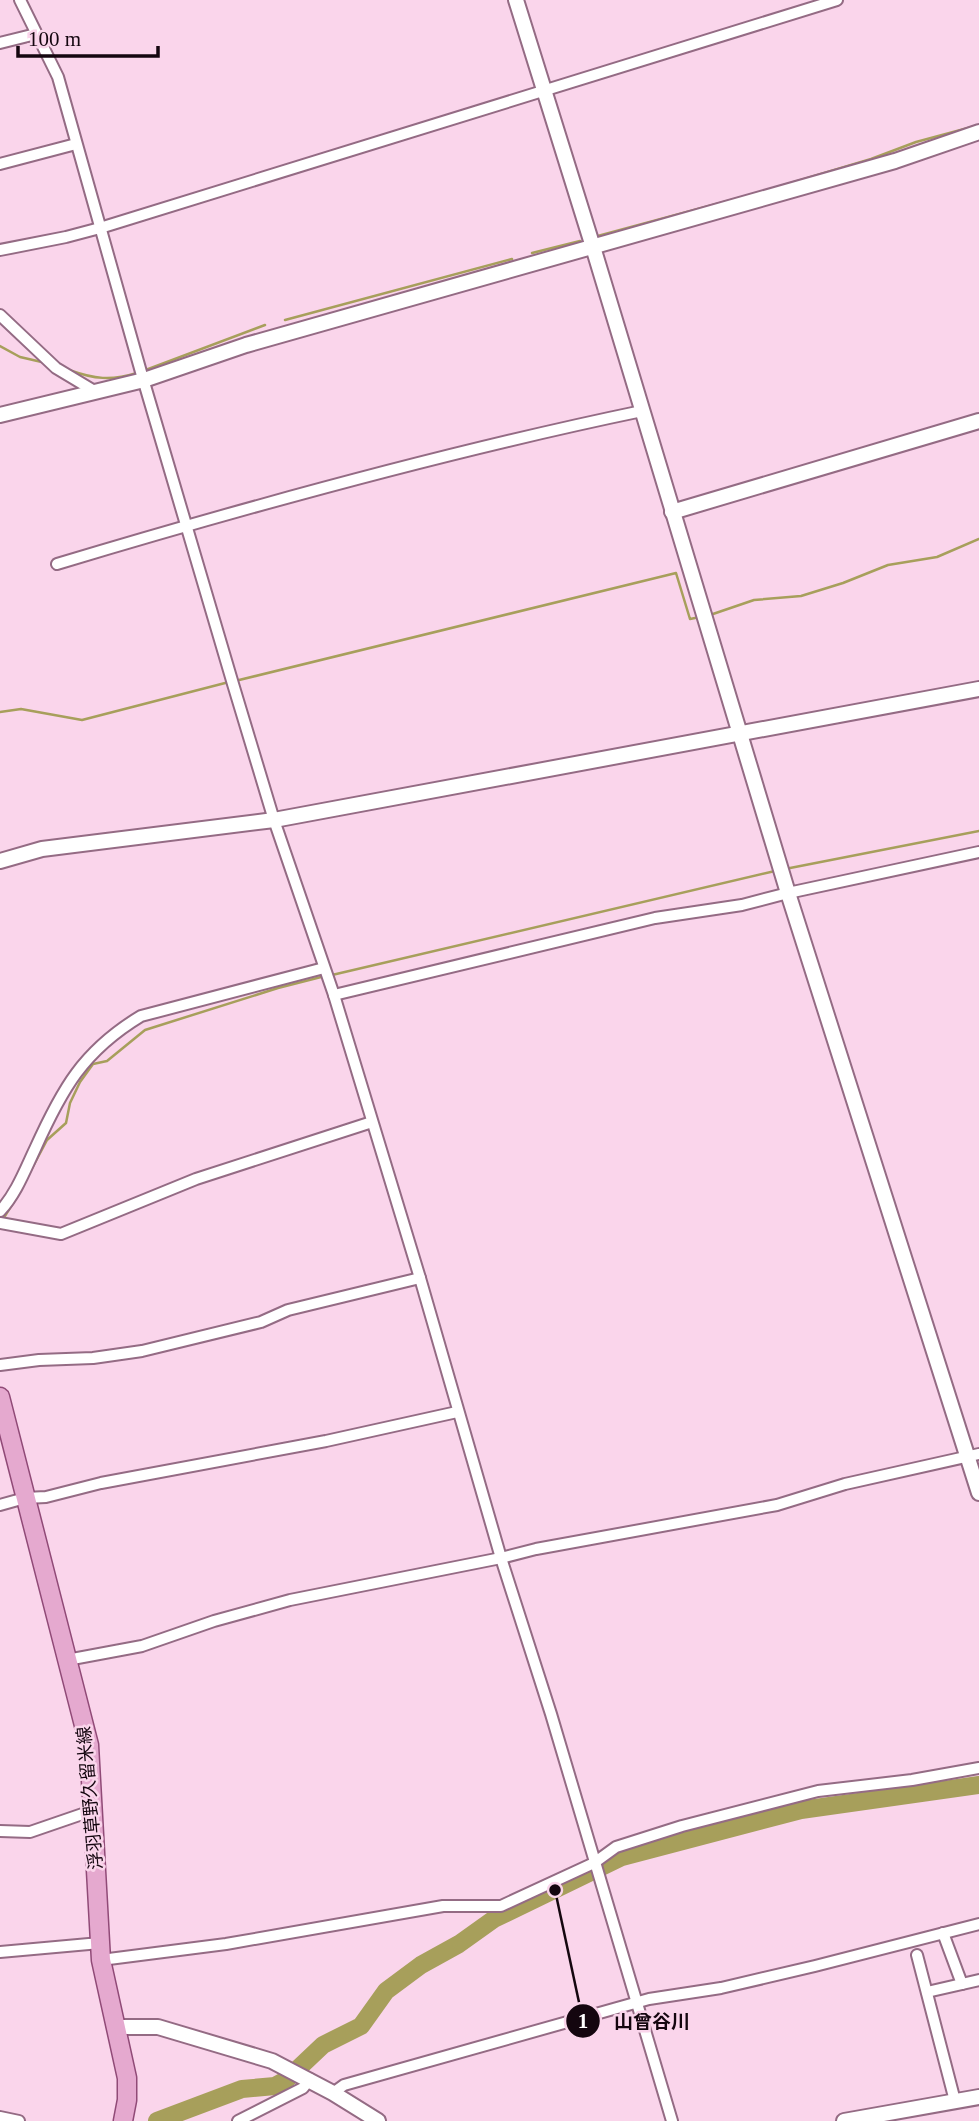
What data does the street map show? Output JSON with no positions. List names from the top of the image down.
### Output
{
  "streets": {
    "main road": ["浮羽草野久留米線"]
  },
  "places": ["山曾谷川"],
  "scale_bar": "100 m"
}
